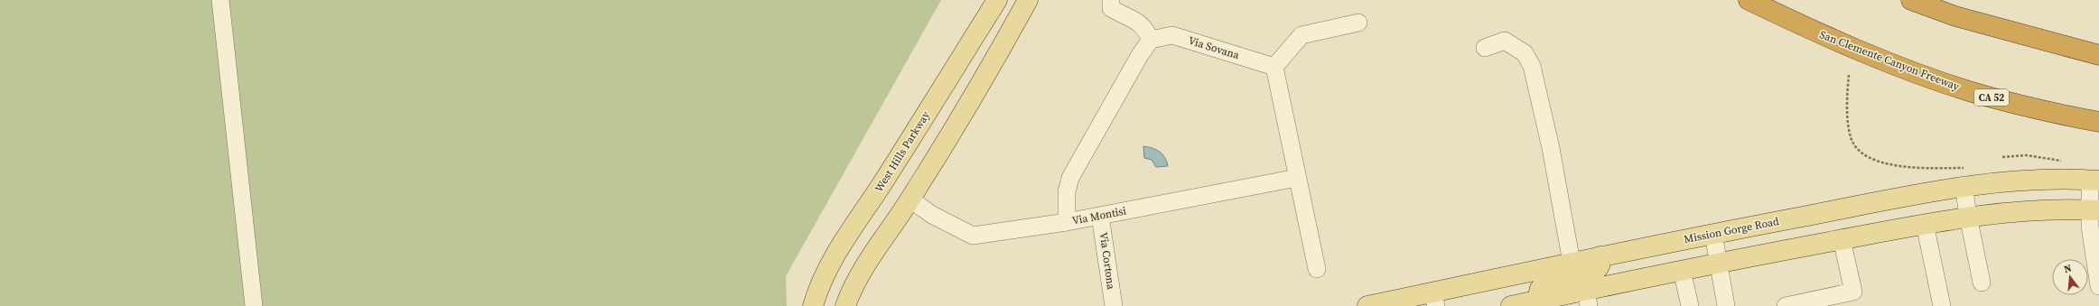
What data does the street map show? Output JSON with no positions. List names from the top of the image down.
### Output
{
  "streets": {
    "highway": ["San Clemente Canyon Freeway", "CA 52"],
    "main road": ["West Hills Parkway", "Mission Gorge Road"],
    "street": ["Via Sovana", "Via Montisi", "Via Cortona"]
  },
  "crossings": [
    ["Via Montisi", "Via Cortona"]
  ],
  "north": "top"
}
